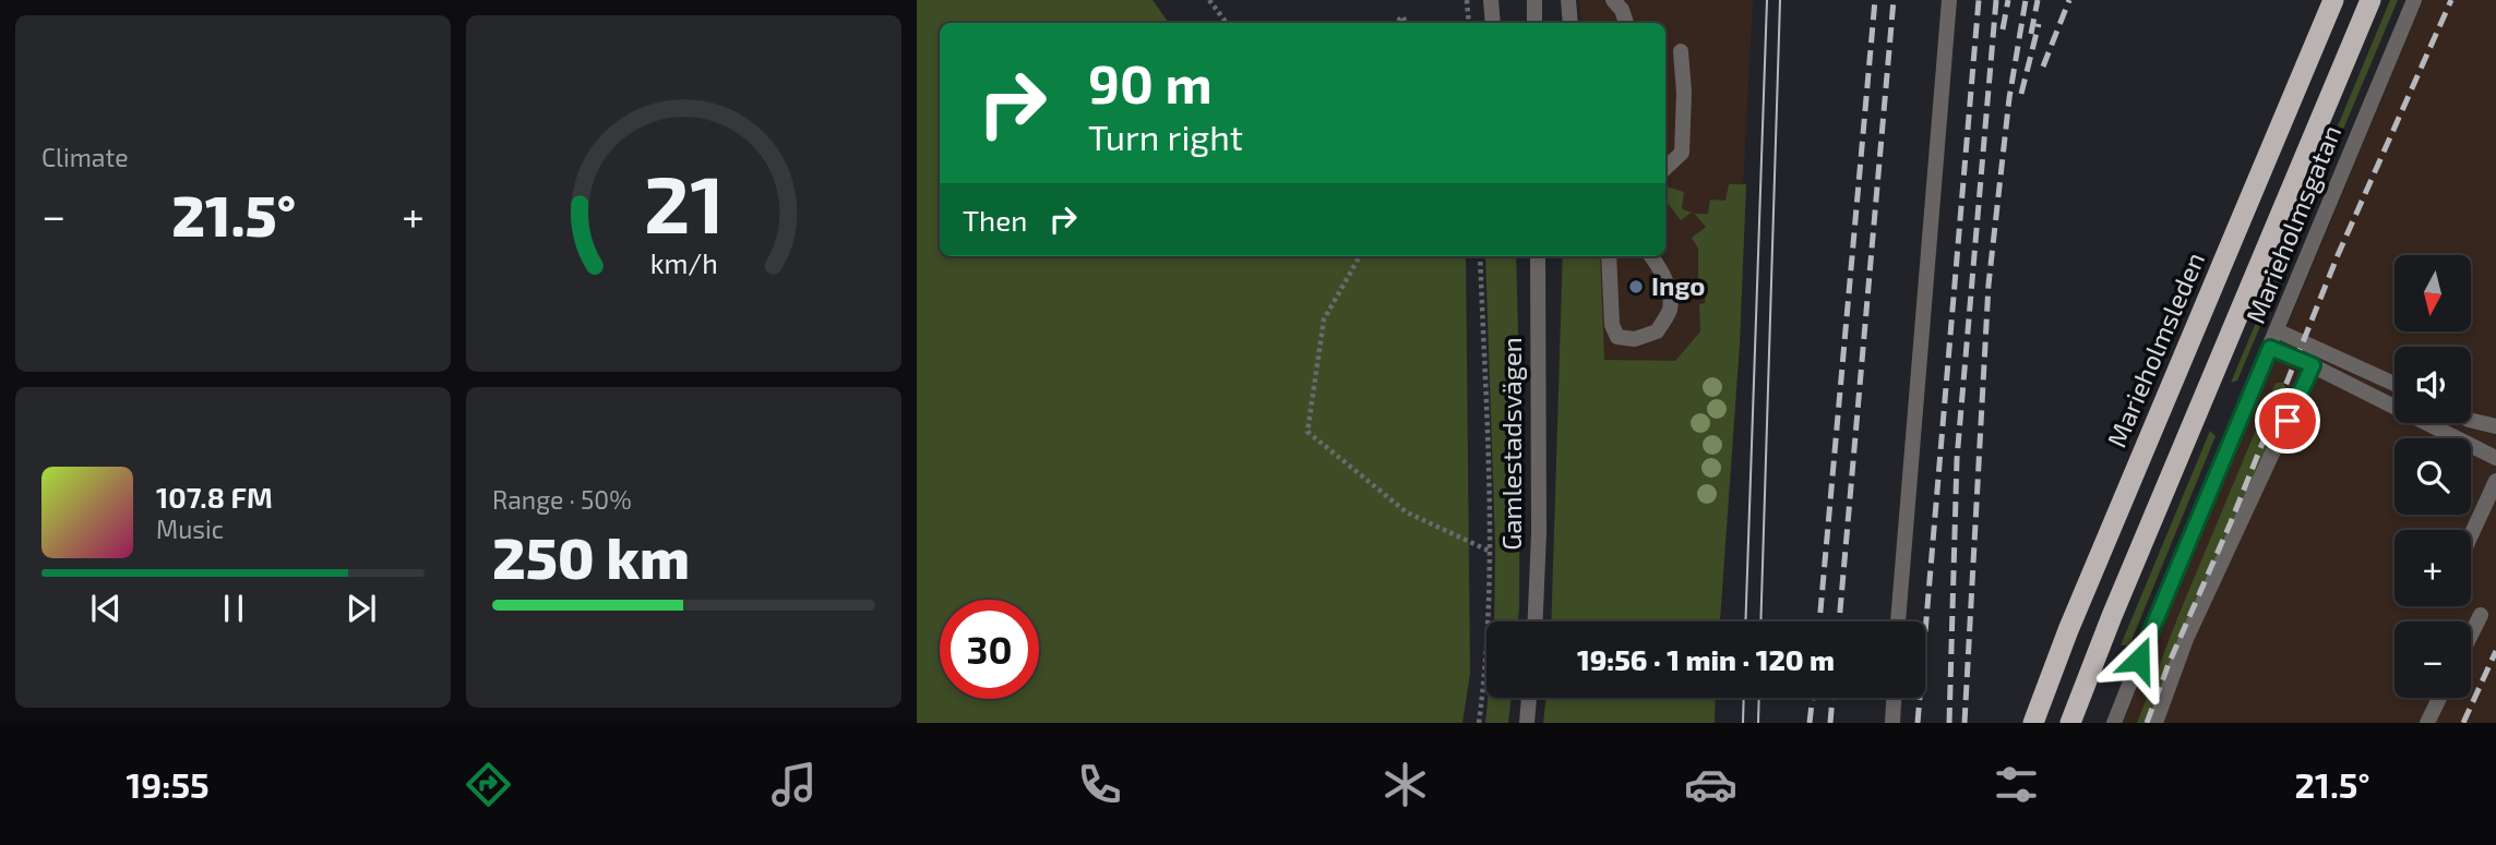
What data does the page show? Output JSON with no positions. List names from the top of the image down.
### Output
{
  "streets": {
    "highway": ["Marieholmsleden"],
    "street": ["Marieholmsgatan", "Gamlestadsvägen"]
  },
  "places": ["Ingo"],
  "north": "bottom",
  "page": {
    "tile": [
      "Climate",
      ["Range · 50%", "250 km"]
    ],
    "turn": ["90 m", "Turn right"],
    "heat": ["−", "21.5°", "+"],
    "then": "Then",
    "map_buttons": ["+", "−"],
    "song": ["107.8 FM", "Music"],
    "limit": "30",
    "trip": "19:56 · 1 min · 120 m",
    "tabs": ["19:55", "21.5°"],
    "gauge": ["21", "km/h"]
  }
}
